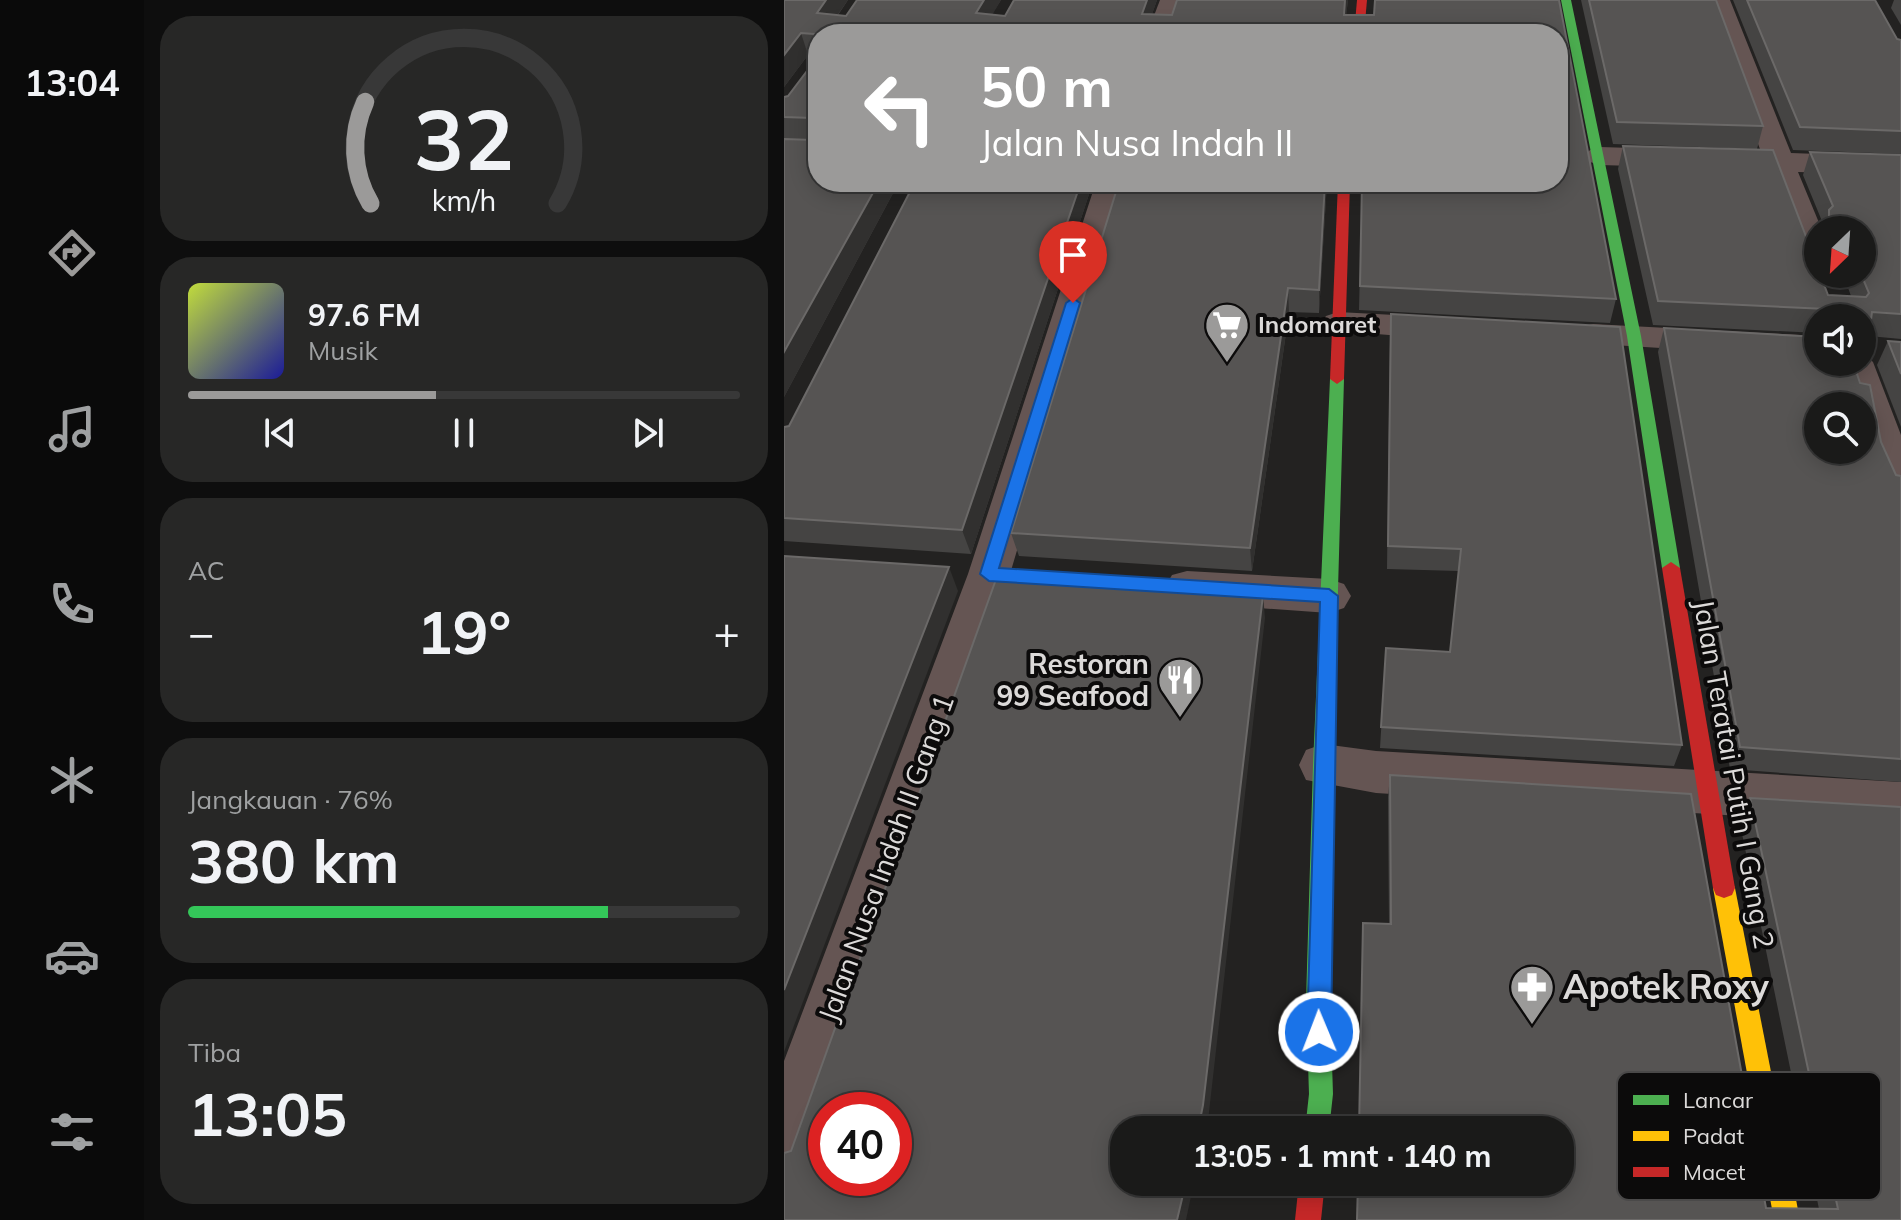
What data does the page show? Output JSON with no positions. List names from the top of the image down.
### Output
{
  "streets": {
    "street": ["Jalan Teratai Putih I Gang 2", "Jalan Nusa Indah II Gang 1"]
  },
  "places": {
    "supermarket": ["Indomaret"],
    "restaurant": ["Restoran 99 Seafood"],
    "pharmacy": ["Apotek Roxy"]
  },
  "legend": ["Lancar", "Padat", "Macet"],
  "north": "bottom left",
  "page": {
    "tabs": "13:04",
    "turn": ["50 m", "Jalan Nusa Indah II"],
    "song": ["97.6 FM", "Musik"],
    "tile": [
      "AC",
      ["Jangkauan · 76%", "380 km"],
      ["Tiba", "13:05"]
    ],
    "heat": ["−", "19°", "+"],
    "limit": "40",
    "trip": "13:05 · 1 mnt · 140 m",
    "gauge": ["32", "km/h"]
  }
}
